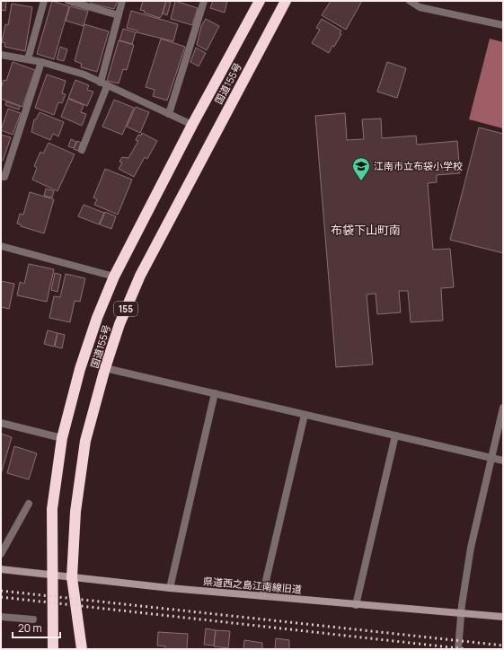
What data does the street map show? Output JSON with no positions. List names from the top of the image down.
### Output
{
  "streets": {
    "highway": ["国道155号", "155"],
    "street": ["県道西之島江南線旧道"]
  },
  "crossings": [
    ["国道155号", "県道西之島江南線旧道"]
  ],
  "districts": ["布袋下山町南"],
  "places": {
    "school or university": ["江南市立布袋小学校"]
  },
  "scale_bar": "20 m"
}
